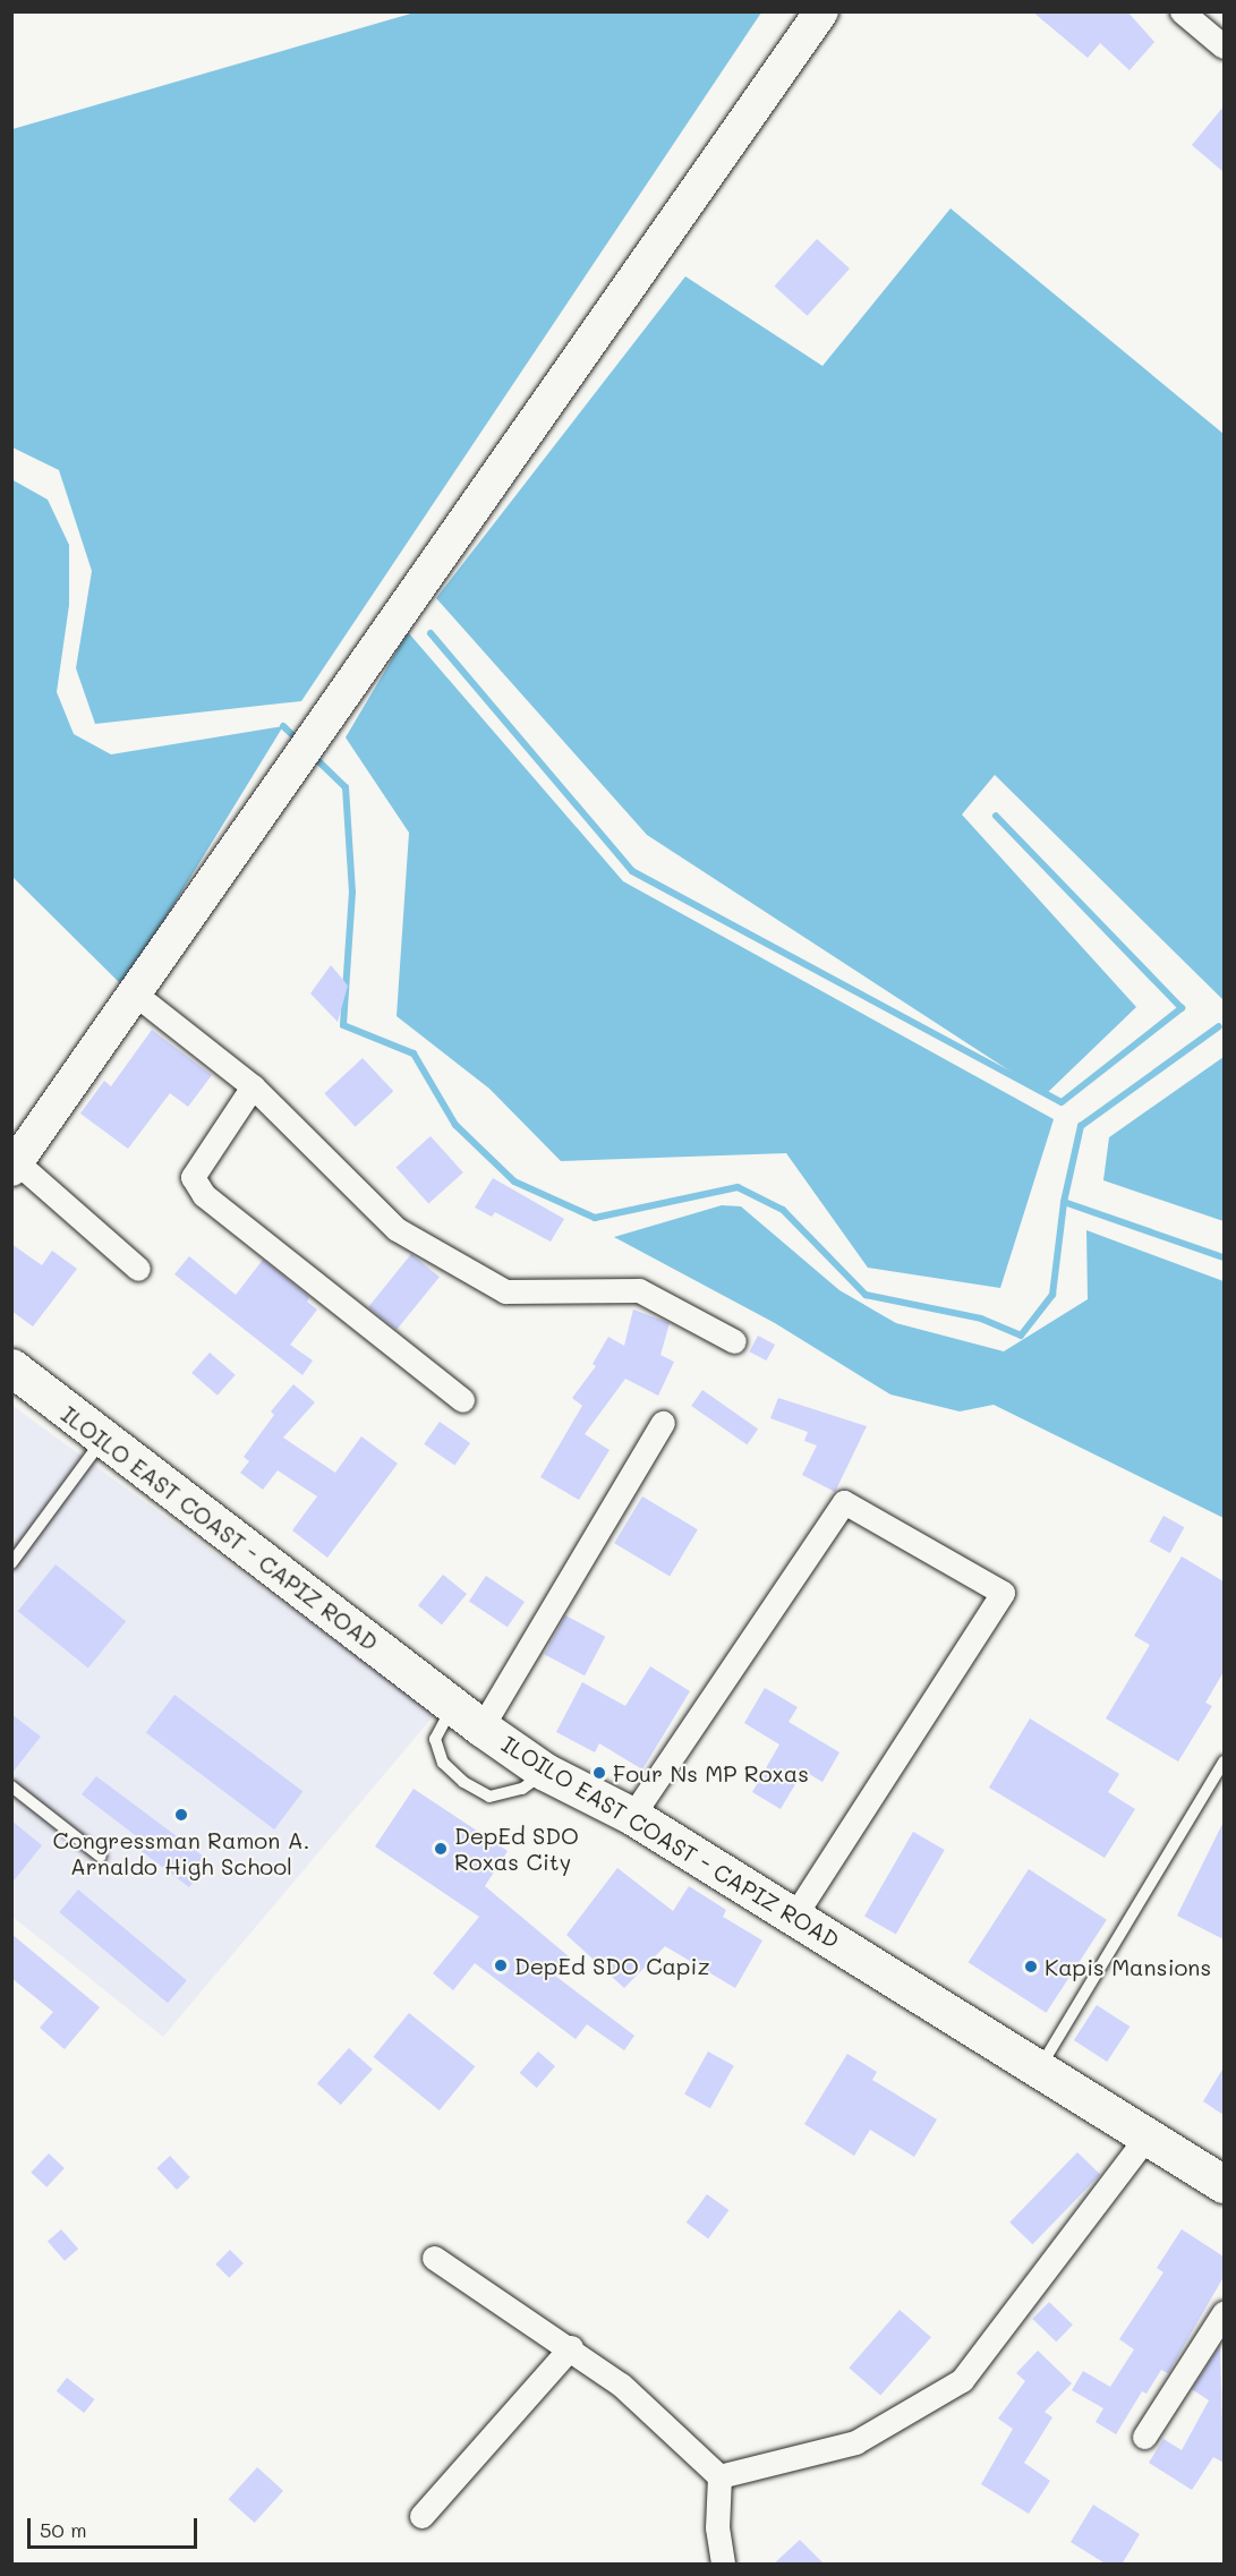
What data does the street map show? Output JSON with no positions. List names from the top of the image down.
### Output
{
  "streets": {
    "main road": ["ILOILO EAST COAST - CAPIZ ROAD"]
  },
  "places": [
    "Four Ns MP Roxas",
    "Congressman Ramon A. Arnaldo High School",
    "DepEd SDO Roxas City",
    "DepEd SDO Capiz",
    "Kapis Mansions"
  ],
  "scale_bar": "50 m"
}
